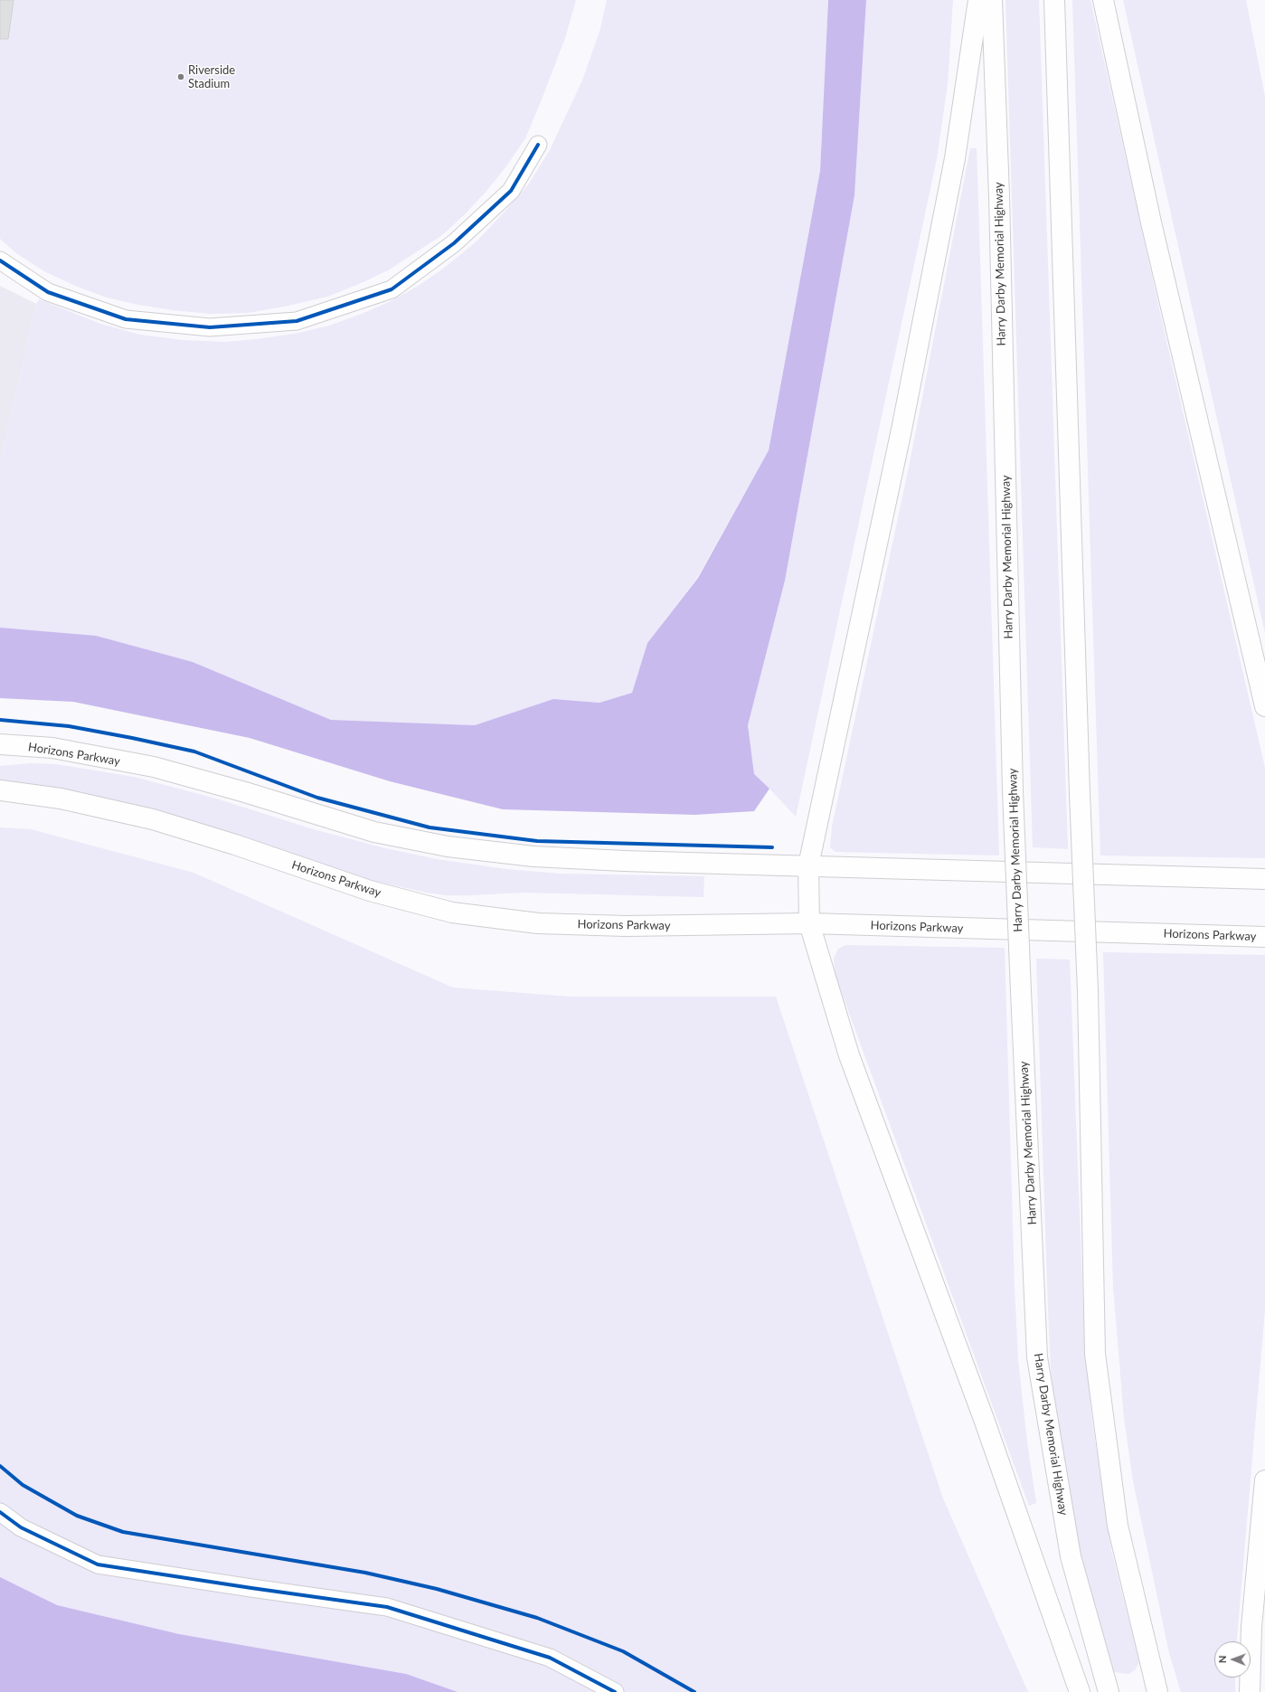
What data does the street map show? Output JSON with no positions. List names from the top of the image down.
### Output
{
  "streets": {
    "main road": ["Harry Darby Memorial Highway", "Horizons Parkway"]
  },
  "places": ["Riverside Stadium"],
  "north": "left"
}
